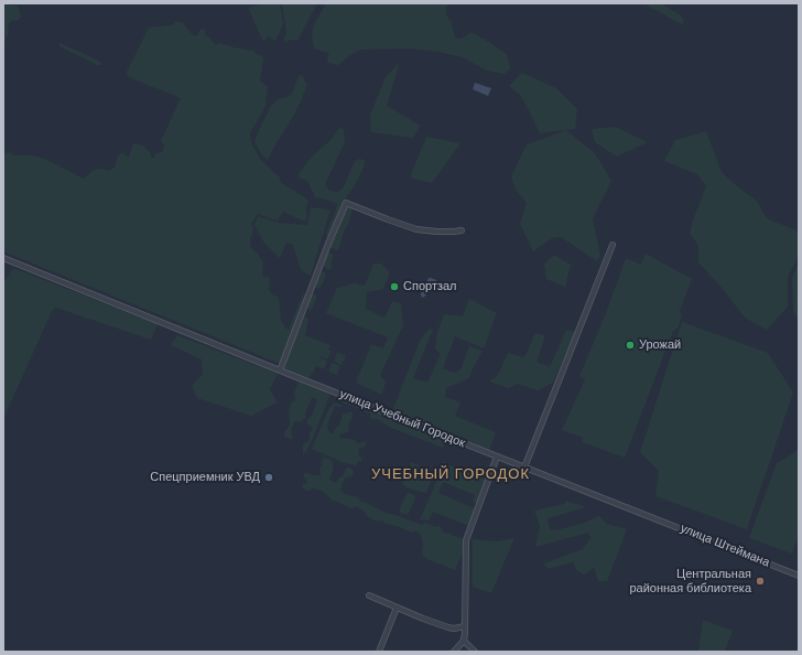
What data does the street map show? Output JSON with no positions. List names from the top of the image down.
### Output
{
  "streets": {
    "street": ["улица Учебный Городок", "улица Штеймана"]
  },
  "crossings": [
    ["улица Учебный Городок", "улица Штеймана"]
  ],
  "districts": ["УЧЕБНЫЙ ГОРОДОК"],
  "places": [
    "Спортзал",
    "Урожай",
    "Спецприемник УВД",
    "Центральная районная библиотека"
  ]
}
